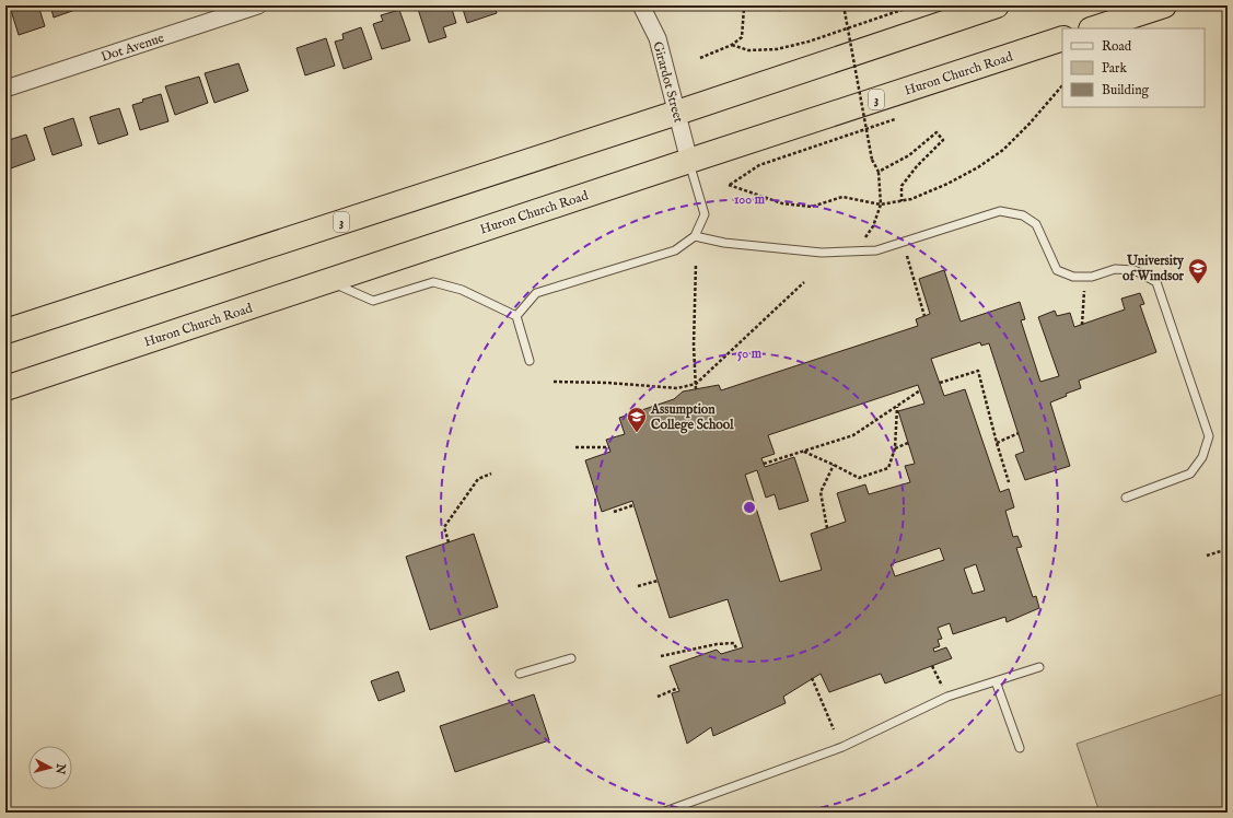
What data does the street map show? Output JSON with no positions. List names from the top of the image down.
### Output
{
  "streets": {
    "highway": ["Huron Church Road", "3"],
    "street": ["Dot Avenue", "Girardot Street"]
  },
  "crossings": [
    ["Huron Church Road", "Girardot Street"],
    ["Girardot Street", "3"]
  ],
  "places": {
    "school or university": ["University of Windsor", "Assumption College School"]
  },
  "legend": ["Road", "Park", "Building"],
  "north": "right",
  "rings": ["100 m", "50 m"]
}
